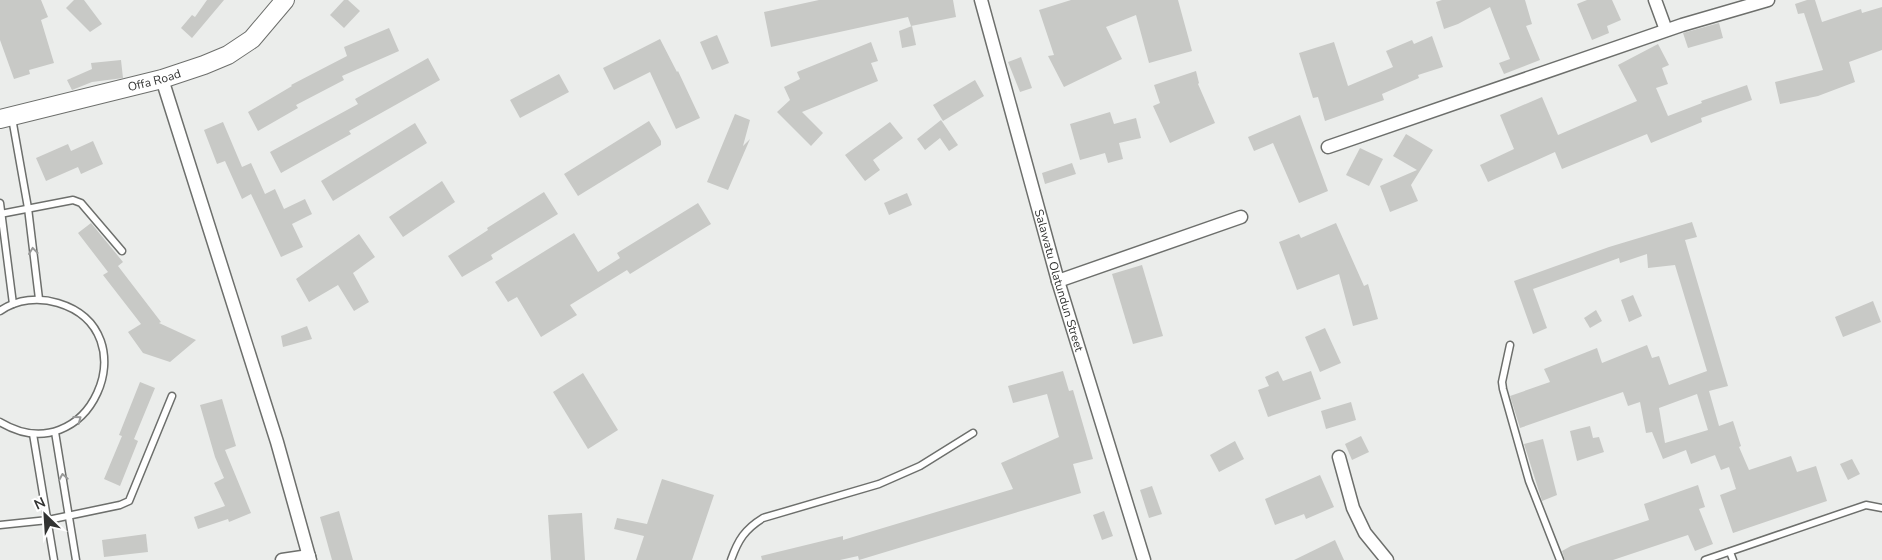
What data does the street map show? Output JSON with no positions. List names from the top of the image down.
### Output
{
  "streets": {
    "street": ["Offa Road", "Salawatu Olatundun Street"]
  },
  "north": "top left"
}
